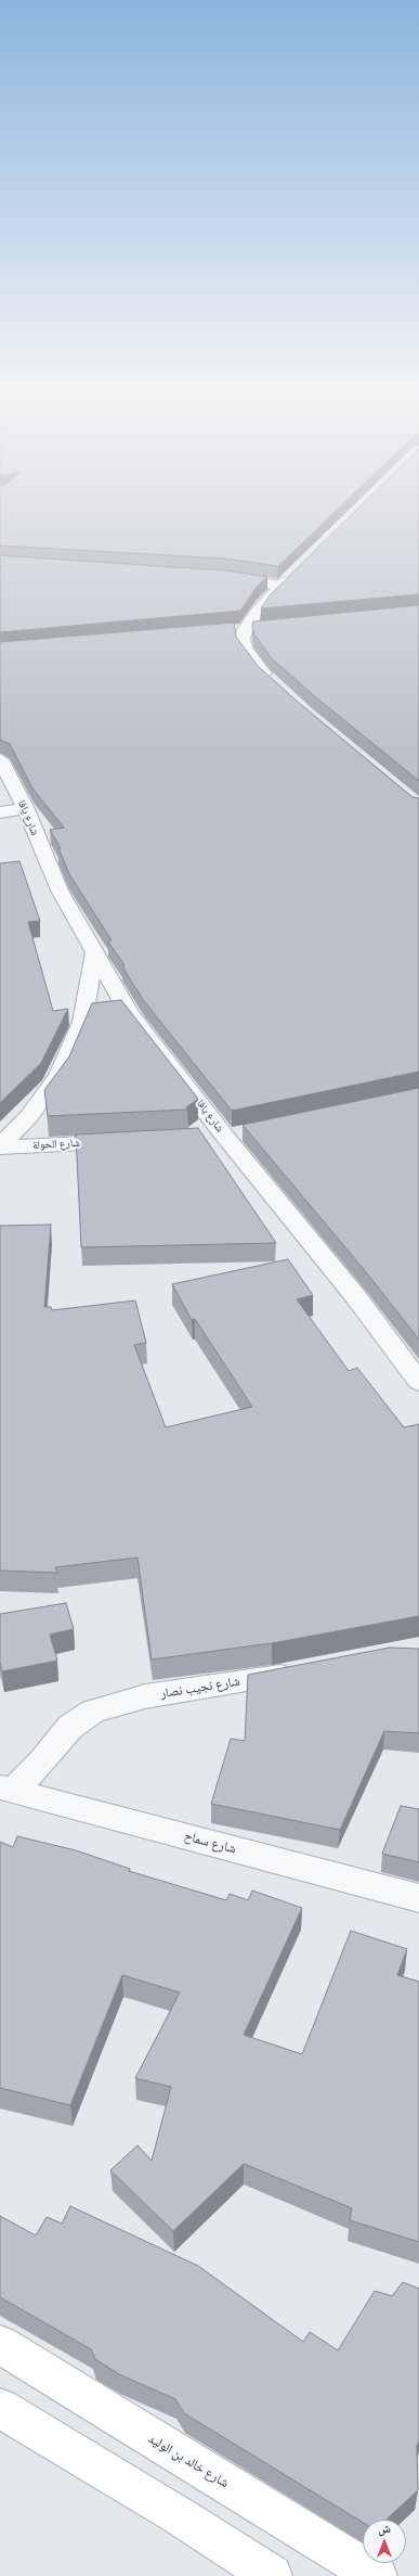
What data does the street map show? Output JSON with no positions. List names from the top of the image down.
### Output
{
  "streets": {
    "main road": ["شارع خالد بن الوليد"],
    "street": [
      "شارع يافا",
      "شارع الحولة",
      "شارع نجيب نصار",
      "شارع سماح"
    ]
  },
  "crossings": [
    ["شارع نجيب نصار", "شارع سماح"]
  ],
  "north": "top"
}
